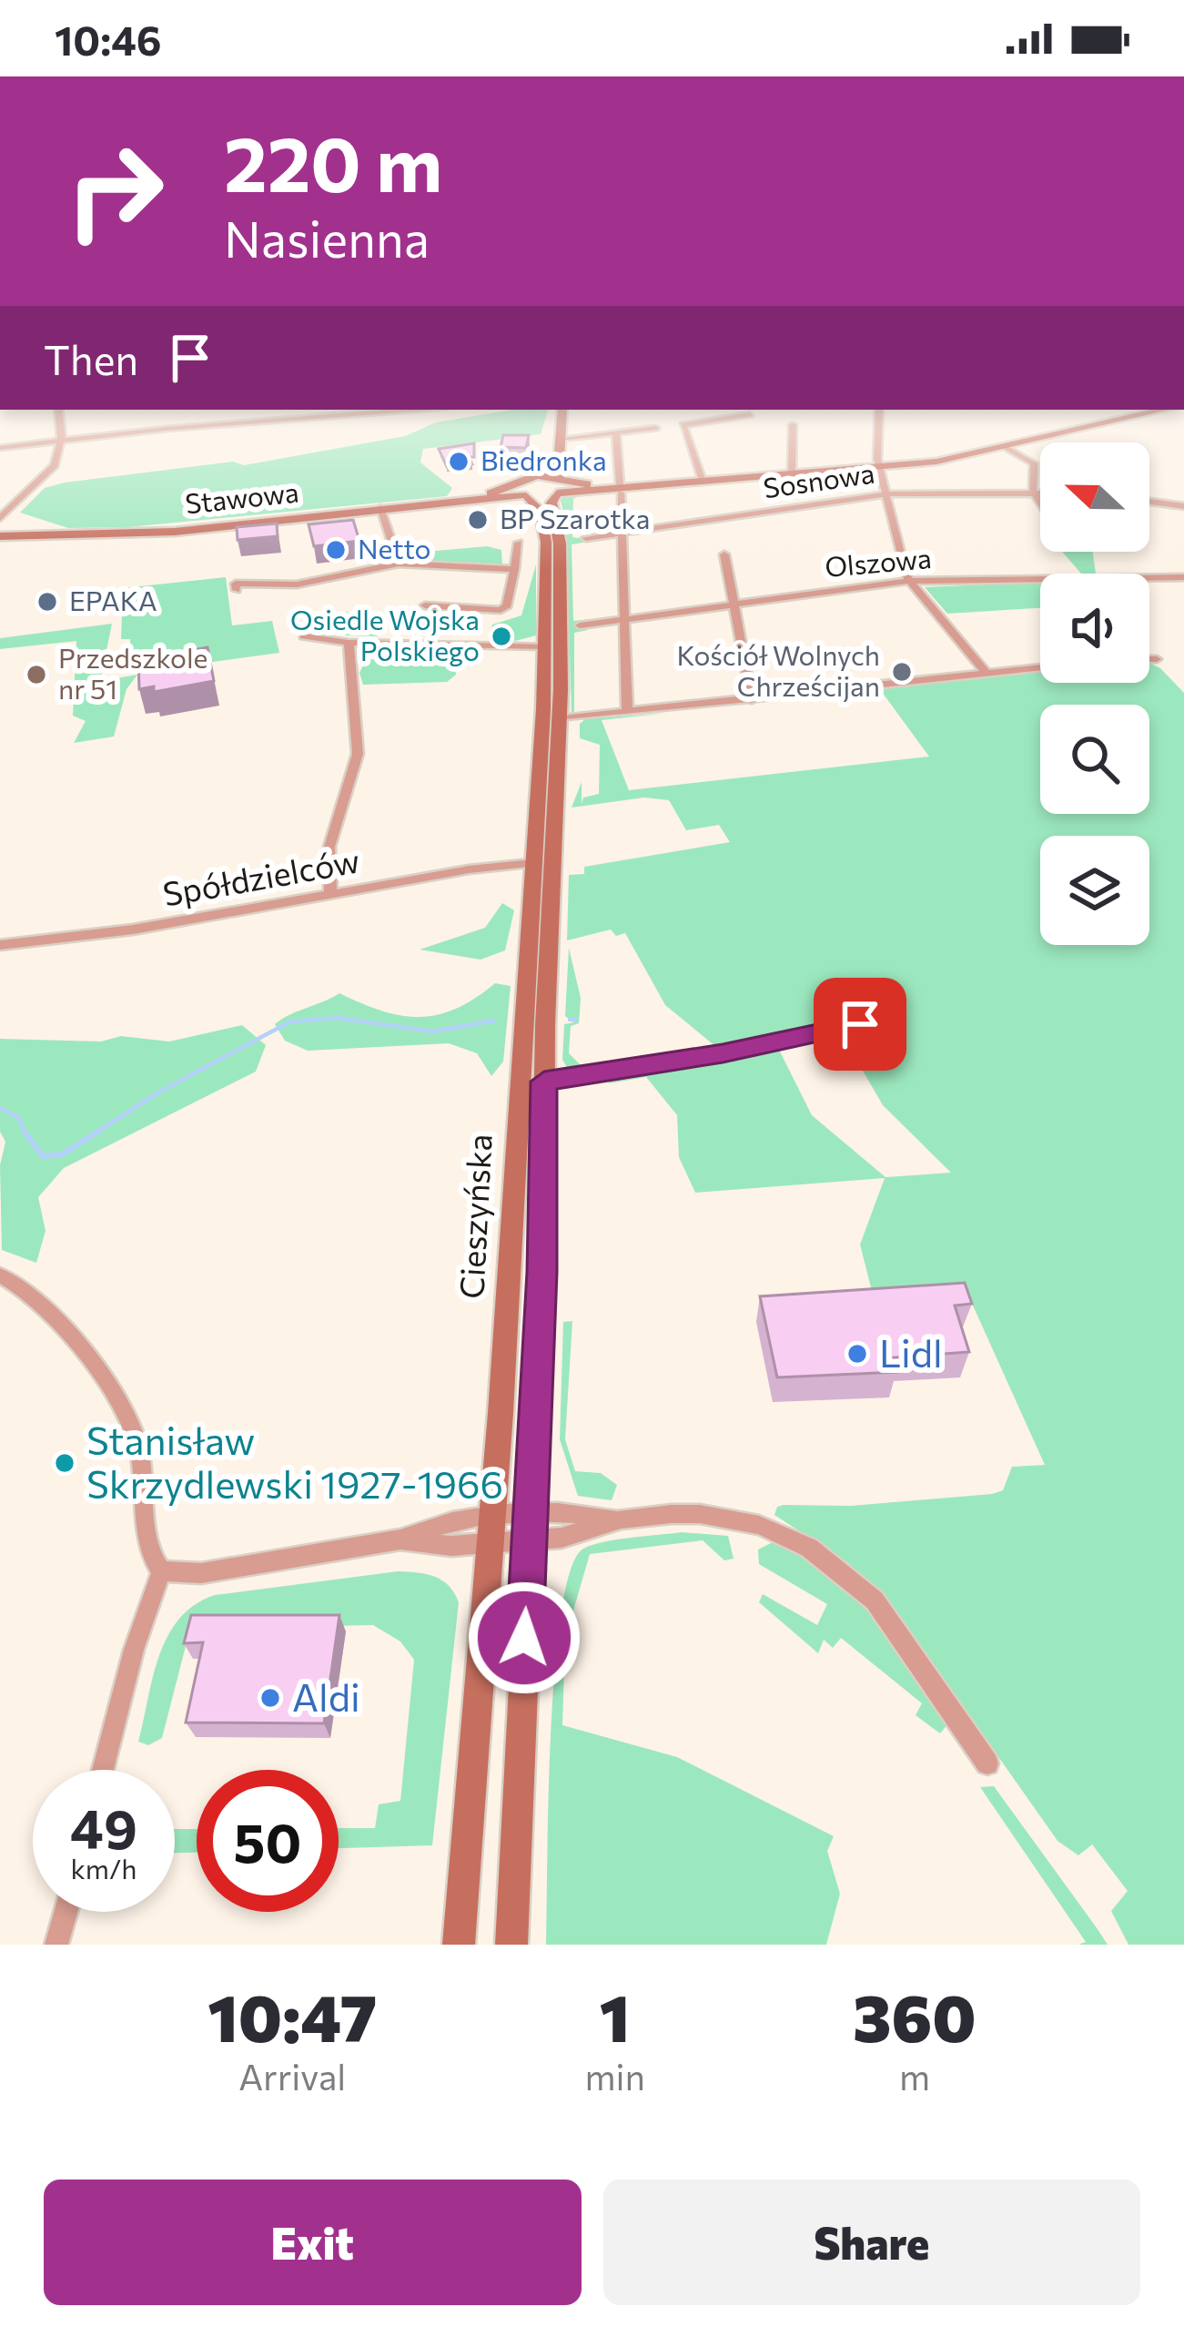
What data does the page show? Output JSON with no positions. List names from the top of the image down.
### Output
{
  "streets": {
    "main road": ["Stawowa", "Cieszyńska"],
    "street": ["Sosnowa", "Olszowa", "Spółdzielców"]
  },
  "crossings": [
    ["Stawowa", "Cieszyńska"],
    ["Spółdzielców", "Cieszyńska"]
  ],
  "places": [
    "Biedronka",
    "BP Szarotka",
    "Netto",
    "EPAKA",
    "Osiedle Wojska Polskiego",
    "Kościół Wolnych Chrześcijan",
    "Przedszkole nr 51",
    "Lidl",
    "Stanisław Skrzydlewski 1927-1966",
    "Aldi"
  ],
  "north": "left",
  "page": {
    "status": "10:46",
    "turn": ["220 m", "Nasienna"],
    "then": "Then",
    "speed": "49 km/h",
    "limit": "50",
    "eta": [
      "10:47",
      "Arrival",
      "1",
      "min",
      "360",
      "m"
    ],
    "buttons": ["Exit", "Share"]
  }
}
